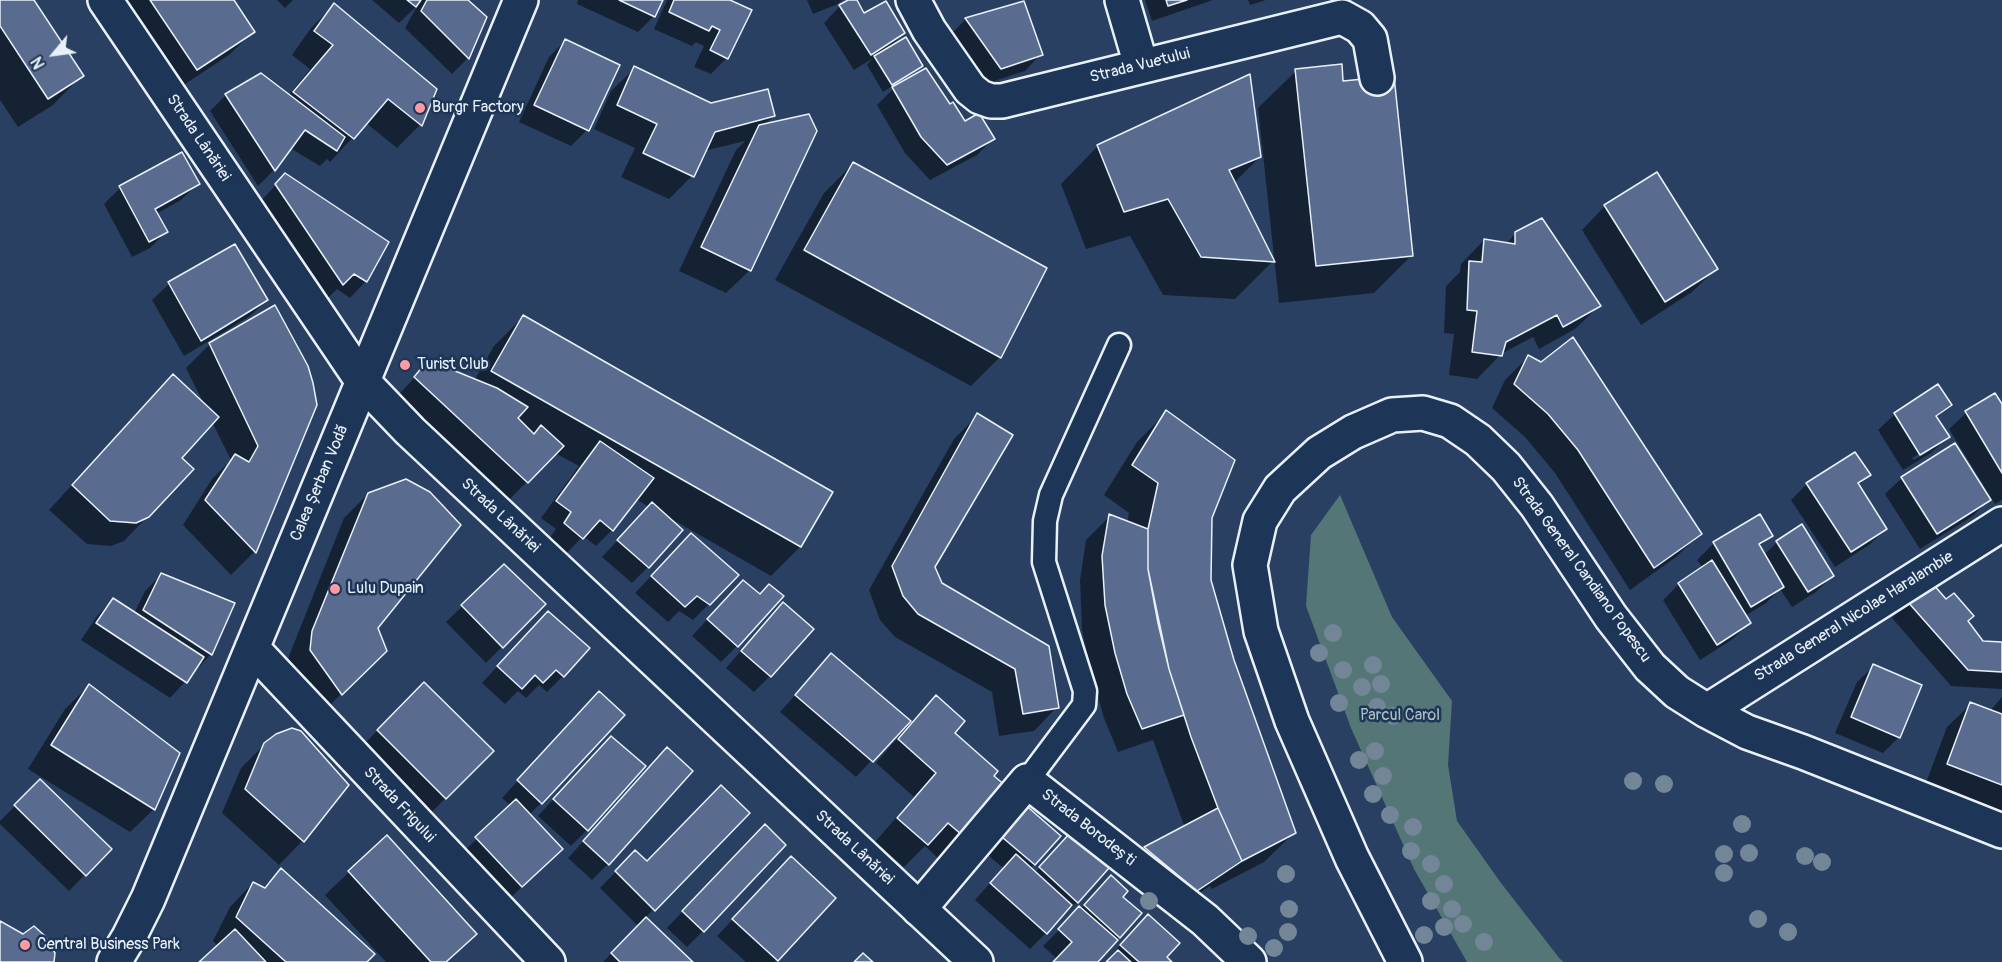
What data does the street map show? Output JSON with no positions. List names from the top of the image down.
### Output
{
  "streets": {
    "street": [
      "Strada Vuetului",
      "Strada Lânăriei",
      "Calea Șerban Vodă",
      "Strada General Candiano Popescu",
      "Strada General Nicolae Haralambie",
      "Strada Frigului",
      "Strada Borodești"
    ]
  },
  "crossings": [
    ["Strada Lânăriei", "Calea Șerban Vodă"],
    ["Strada Lânăriei", "Strada Borodești"],
    ["Calea Șerban Vodă", "Strada Frigului"],
    ["Strada General Candiano Popescu", "Strada General Nicolae Haralambie"]
  ],
  "parks": ["Parcul Carol"],
  "places": [
    "Burgr Factory",
    "Turist Club",
    "Lulu Dupain",
    "Central Business Park"
  ],
  "north": "bottom left"
}
